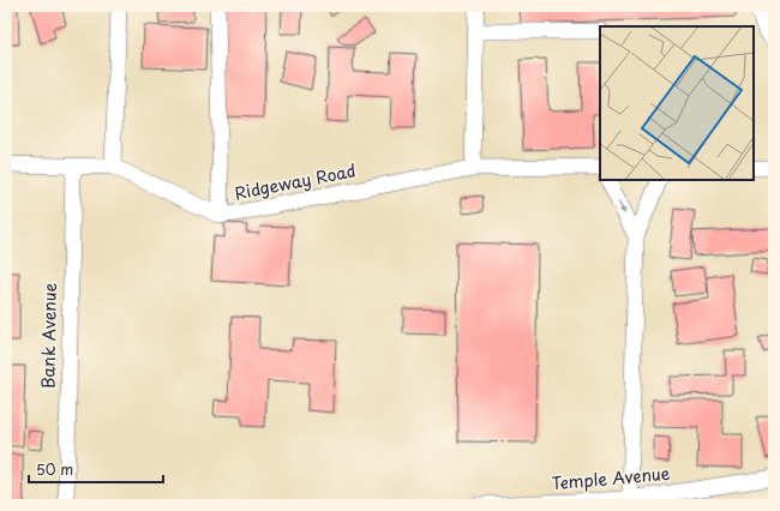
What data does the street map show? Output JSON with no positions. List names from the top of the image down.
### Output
{
  "streets": {
    "street": ["Ridgeway Road", "Bank Avenue", "Temple Avenue"]
  },
  "crossings": [
    ["Ridgeway Road", "Bank Avenue"]
  ],
  "scale_bar": "50 m"
}
